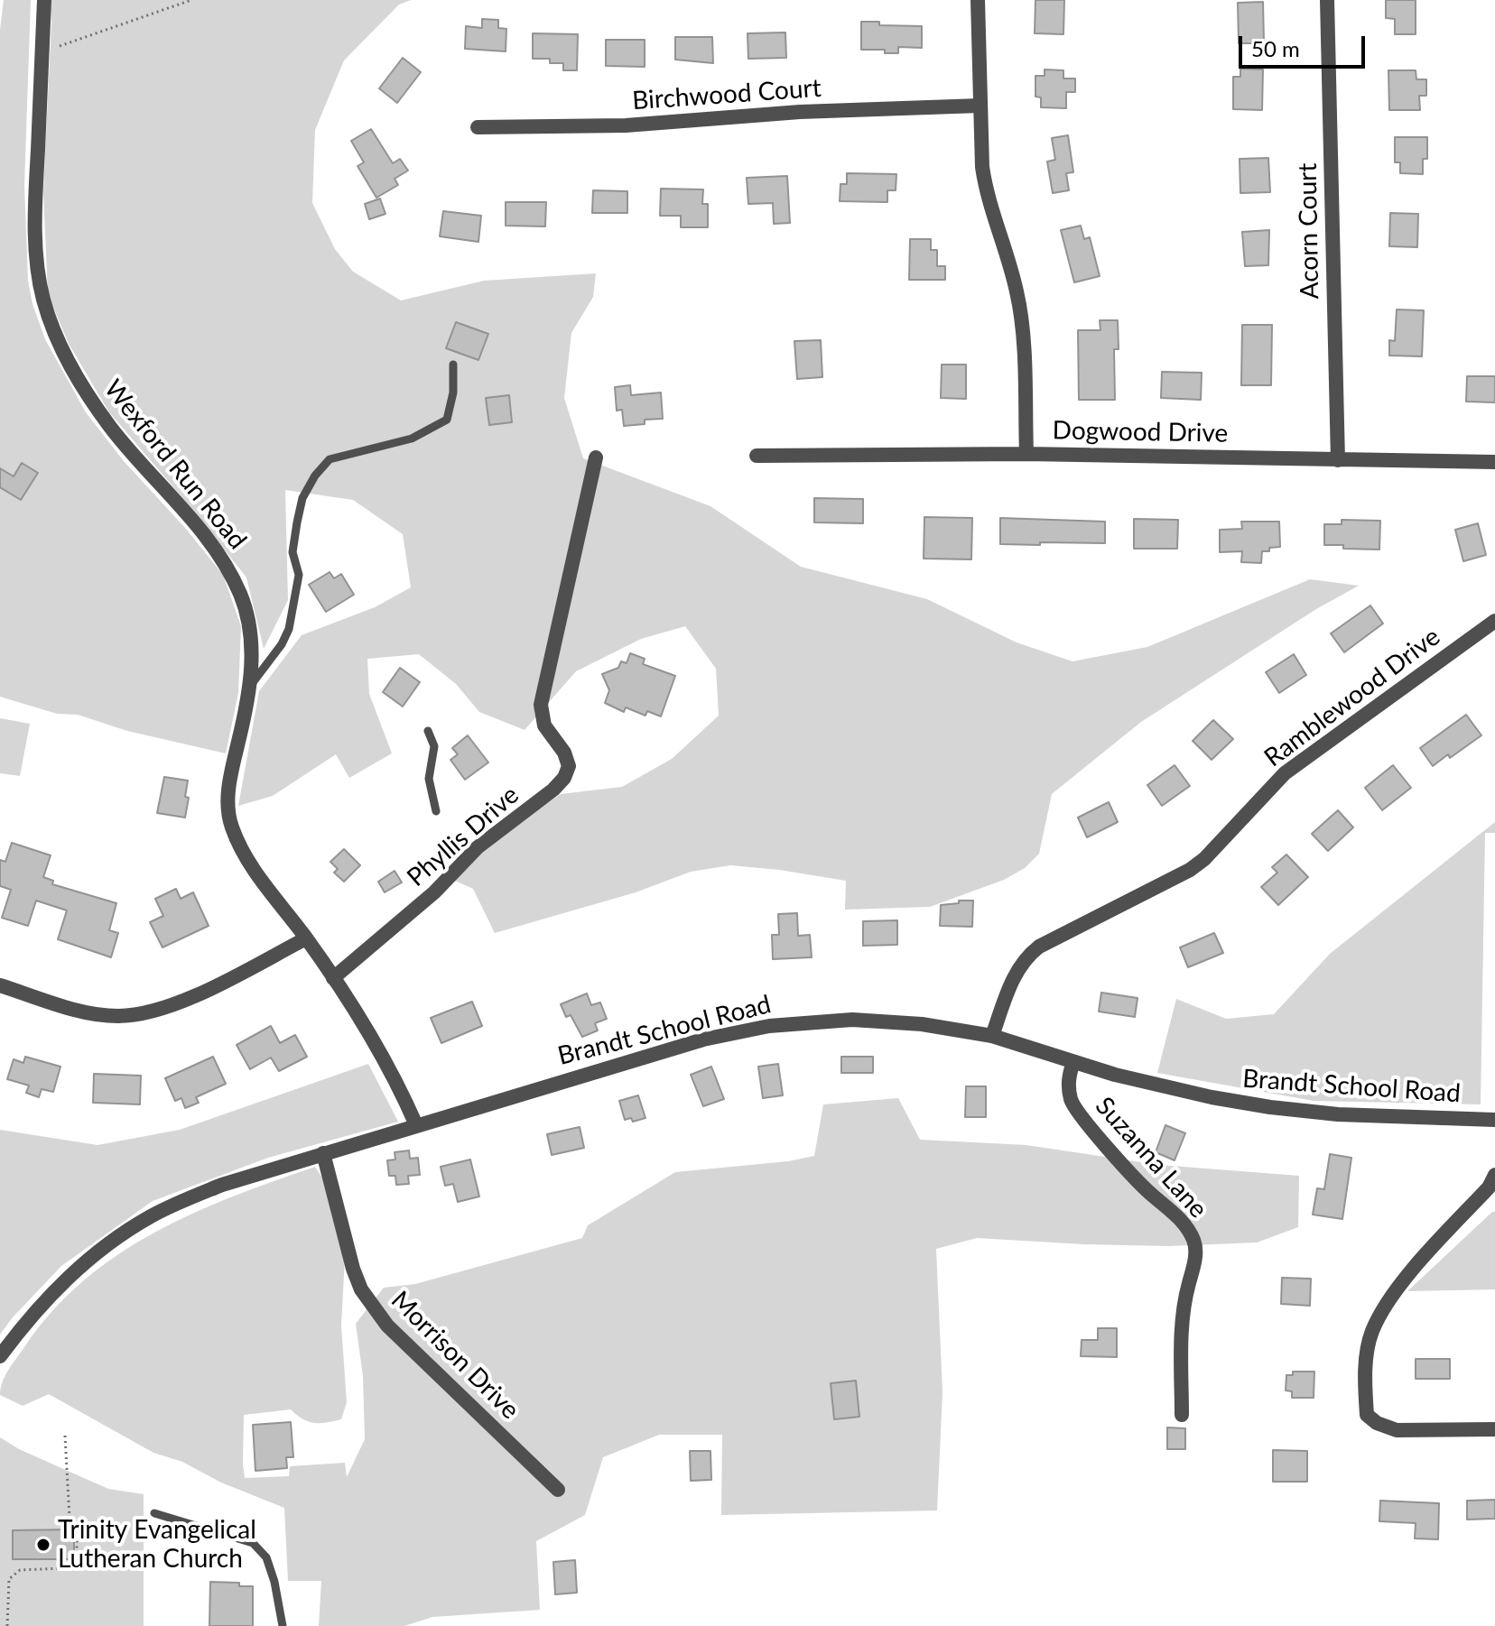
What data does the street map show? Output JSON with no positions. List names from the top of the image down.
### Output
{
  "streets": {
    "street": [
      "Birchwood Court",
      "Acorn Court",
      "Dogwood Drive",
      "Wexford Run Road",
      "Ramblewood Drive",
      "Phyllis Drive",
      "Brandt School Road",
      "Suzanna Lane",
      "Morrison Drive"
    ]
  },
  "crossings": [
    ["Birchwood Court", "Dogwood Drive"],
    ["Acorn Court", "Dogwood Drive"],
    ["Wexford Run Road", "Phyllis Drive"],
    ["Wexford Run Road", "Brandt School Road"],
    ["Ramblewood Drive", "Brandt School Road"],
    ["Brandt School Road", "Suzanna Lane"],
    ["Brandt School Road", "Morrison Drive"]
  ],
  "places": ["Trinity Evangelical Lutheran Church"],
  "scale_bar": "50 m"
}
